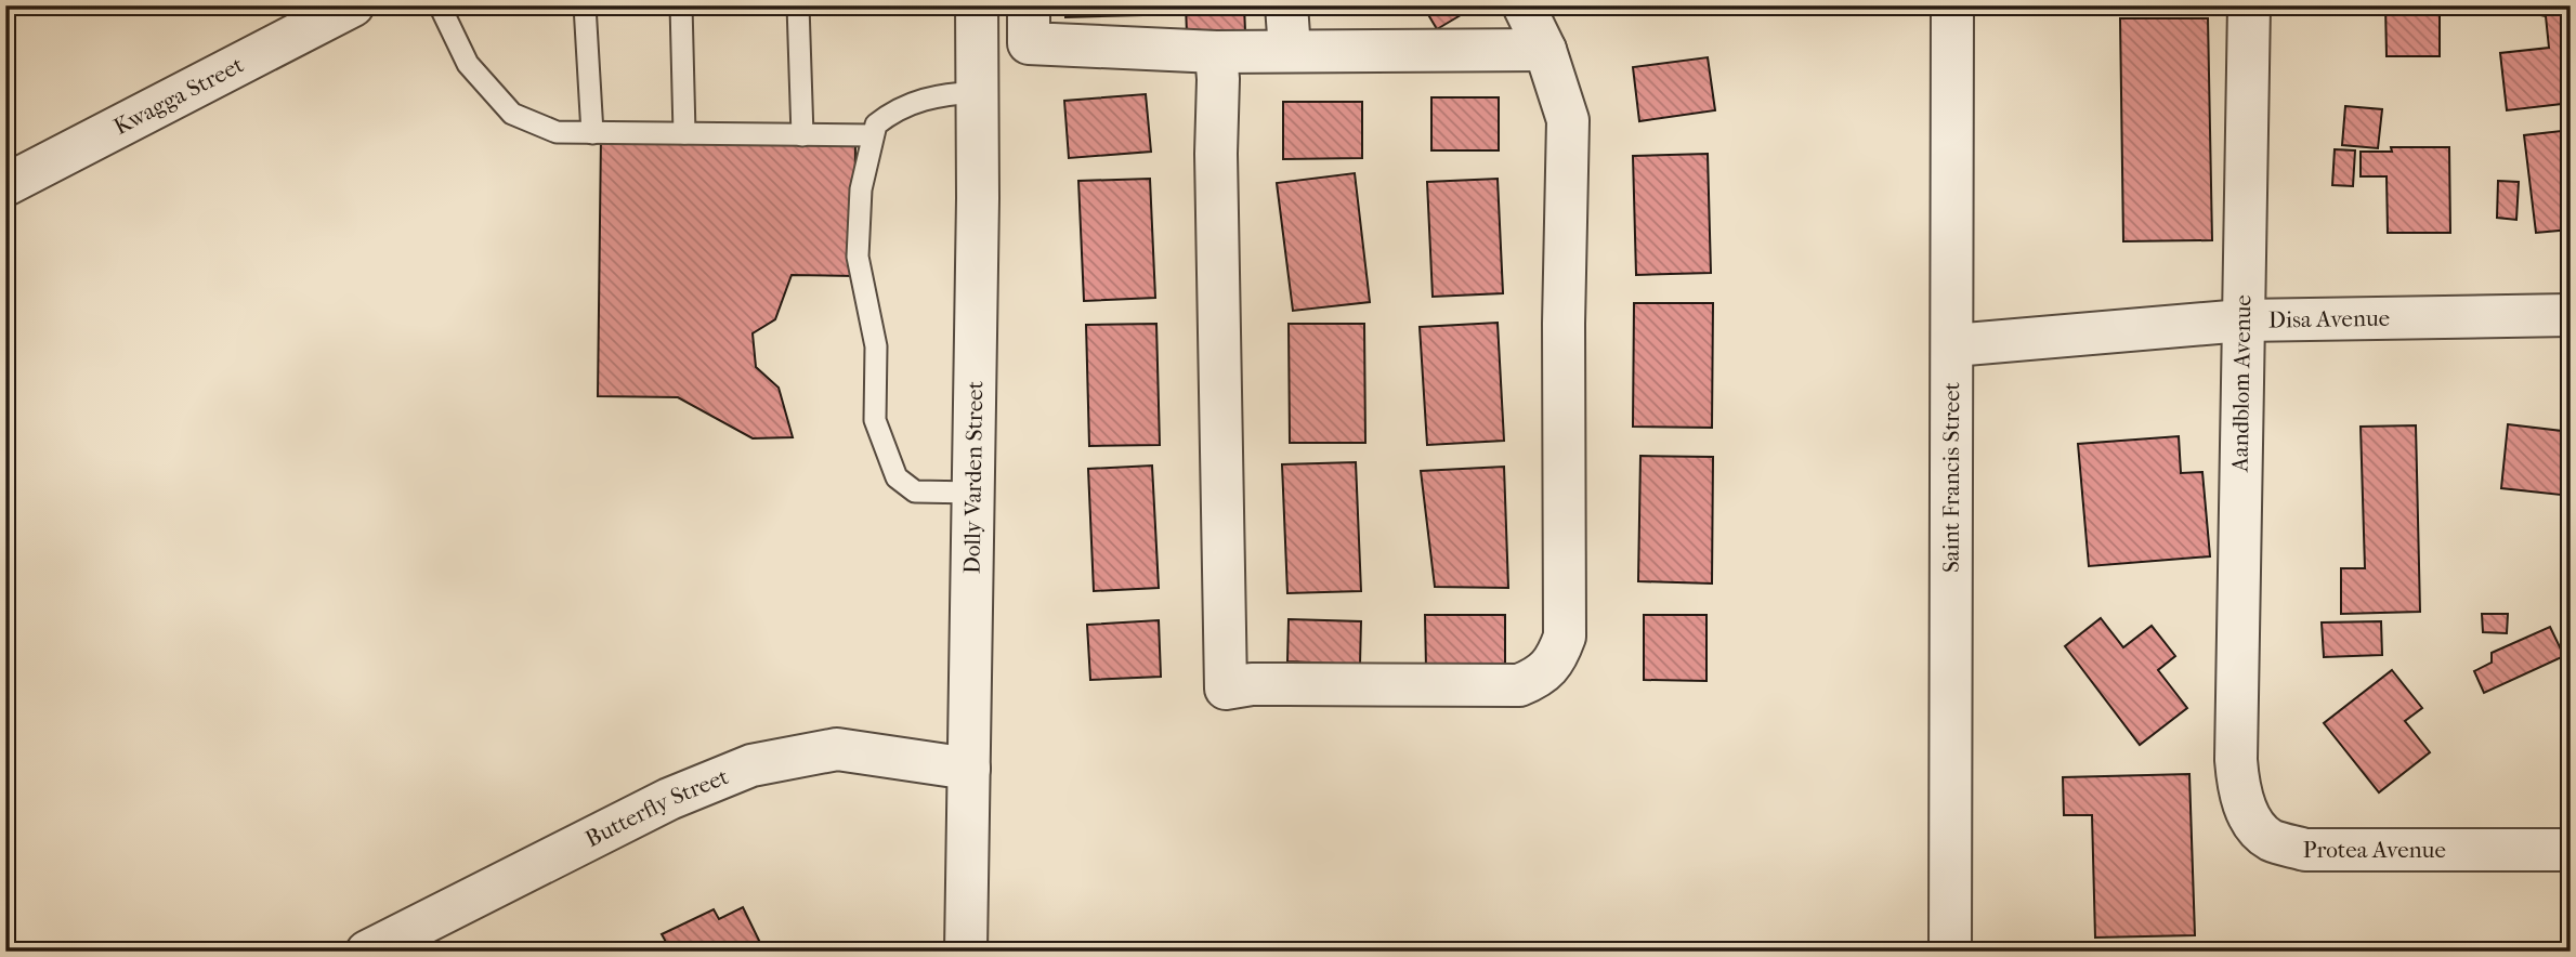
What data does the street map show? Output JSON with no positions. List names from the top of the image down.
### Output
{
  "streets": {
    "street": [
      "Kwagga Street",
      "Disa Avenue",
      "Aandblom Avenue",
      "Dolly Varden Street",
      "Saint Francis Street",
      "Butterfly Street",
      "Protea Avenue"
    ]
  },
  "crossings": [
    ["Disa Avenue", "Aandblom Avenue"],
    ["Disa Avenue", "Saint Francis Street"],
    ["Aandblom Avenue", "Protea Avenue"],
    ["Dolly Varden Street", "Butterfly Street"]
  ]
}
